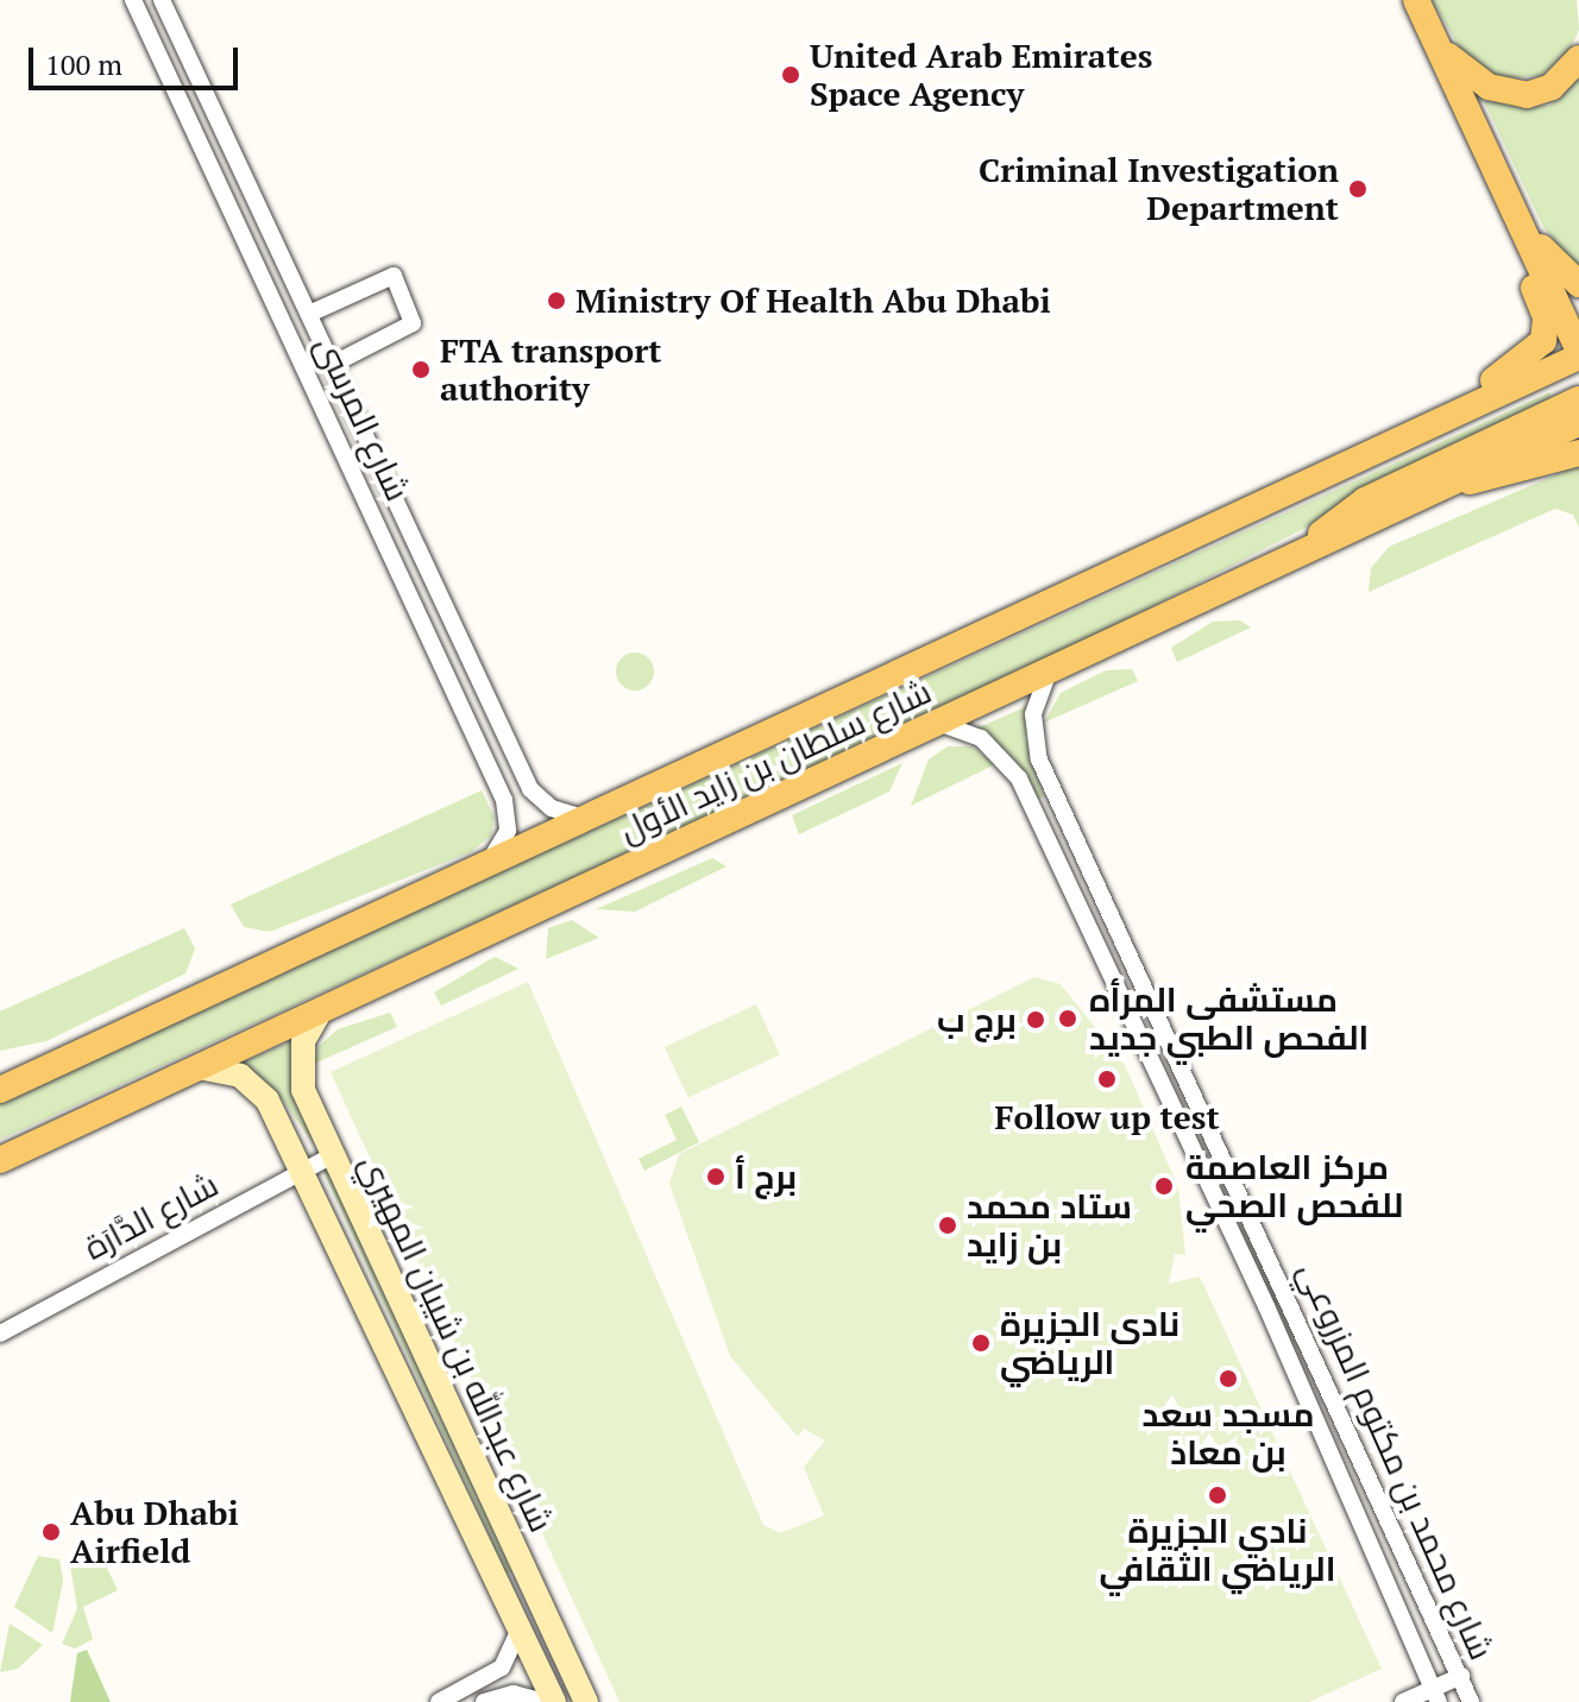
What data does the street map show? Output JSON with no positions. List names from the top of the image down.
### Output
{
  "streets": {
    "main road": ["شارع سلطان بن زايد الأول"],
    "street": [
      "شارع المرسى",
      "شارع الدَّارَة",
      "شارع عبدالله بن شيبان المهيري",
      "شارع محمد بن مكتوم المزروعي"
    ]
  },
  "crossings": [
    ["شارع المرسى", "شارع سلطان بن زايد الأول"],
    ["شارع سلطان بن زايد الأول", "شارع عبدالله بن شيبان المهيري"],
    ["شارع سلطان بن زايد الأول", "شارع محمد بن مكتوم المزروعي"],
    ["شارع الدَّارَة", "شارع عبدالله بن شيبان المهيري"]
  ],
  "places": [
    "United Arab Emirates Space Agency",
    "Criminal Investigation Department",
    "Ministry Of Health Abu Dhabi",
    "FTA transport authority",
    "مستشفى المرأه الفحص الطبي جديد",
    "برج ب",
    "Follow up test",
    "برج أ",
    "مركز العاصمة للفحص الصحي",
    "ستاد محمد بن زايد",
    "نادى الجزيرة الرياضي",
    "مسجد سعد بن معاذ",
    "نادي الجزيرة الرياضي الثقافي",
    "Abu Dhabi Airfield"
  ],
  "scale_bar": "100 m"
}
